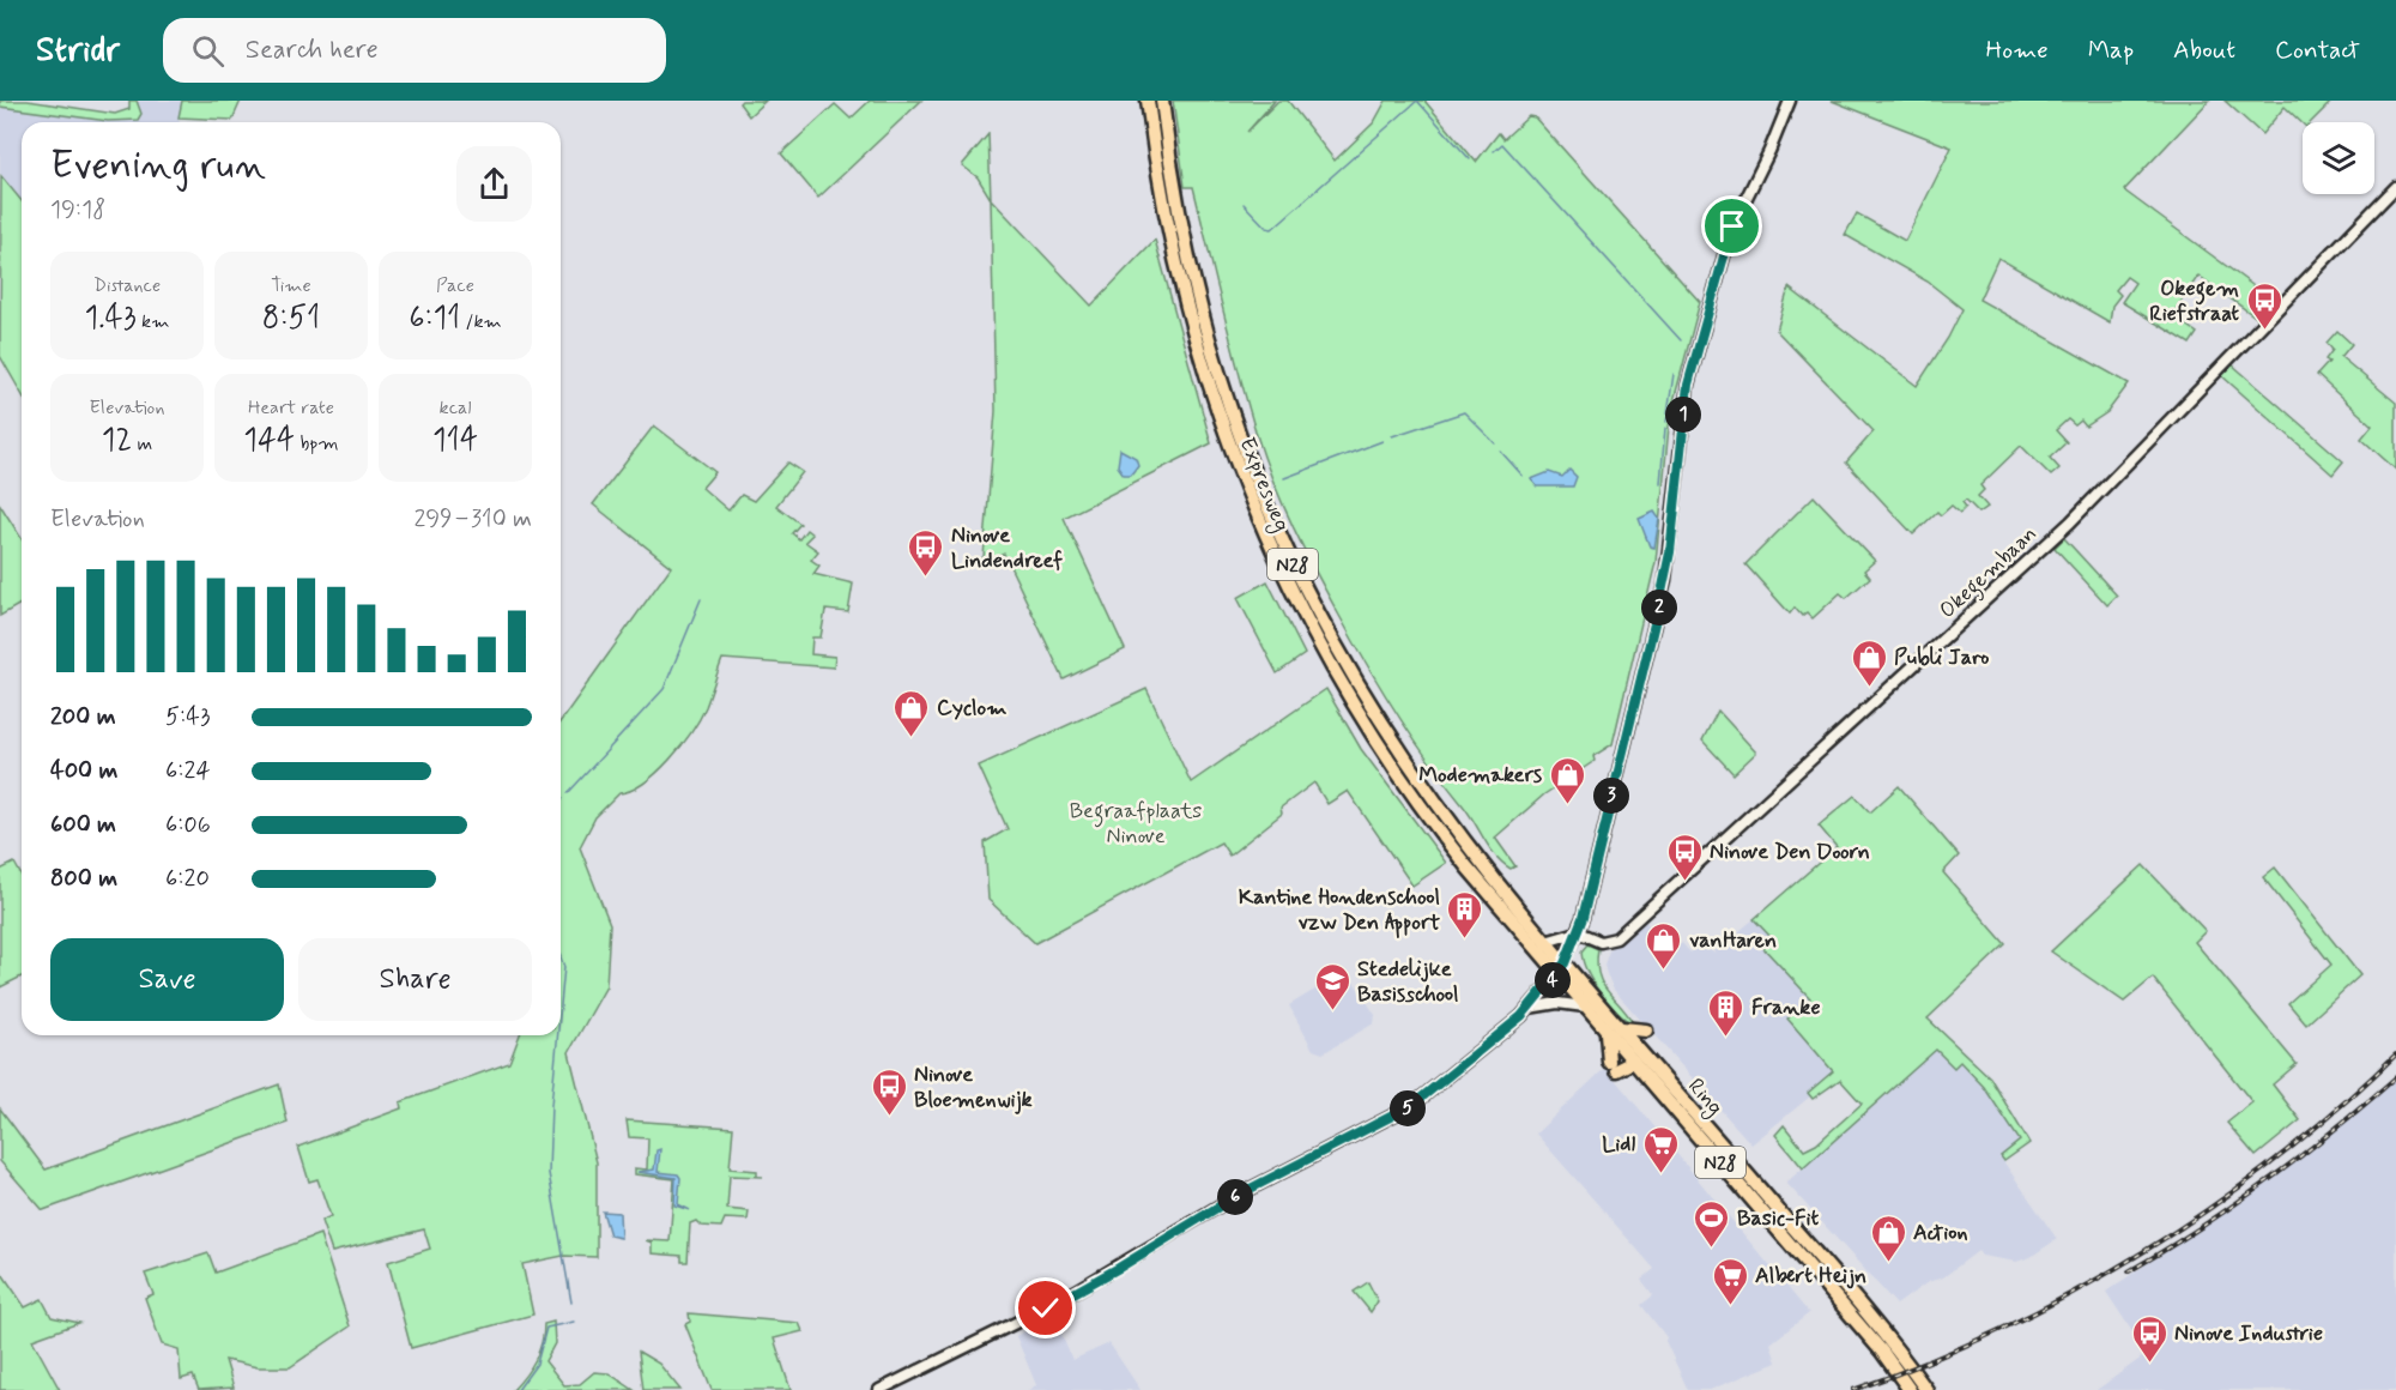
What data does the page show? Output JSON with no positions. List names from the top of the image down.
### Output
{
  "streets": {
    "highway": ["Expresweg", "N28", "Ring"],
    "main road": ["Okegembaan"]
  },
  "crossings": [
    ["Expresweg", "Ring"]
  ],
  "parks": ["Begraafplaats Ninove"],
  "places": {
    "bus stop": [
      "Okegem Riefstraat",
      "Ninove Lindendreef",
      "Ninove Den Doorn",
      "Ninove Bloemenwijk",
      "Ninove Industrie"
    ],
    "shop": [
      "Publi Jaro",
      "Cyclom",
      "Modemakers",
      "vanHaren",
      "Action"
    ],
    "building": ["Kantine Hondenschool vzw Den Apport", "Franke"],
    "school or university": ["Stedelijke Basisschool"],
    "supermarket": ["Lidl", "Albert Heijn"],
    "sports": ["Basic-Fit"]
  },
  "page": {
    "header": "Stridr",
    "search": "Search here",
    "nav": [
      "Home",
      "Map",
      "About",
      "Contact"
    ],
    "heading": ["Evening run", "19:18"],
    "stats": [
      ["Distance", "1.43 km"],
      ["Time", "8:51"],
      ["Pace", "6:11 /km"],
      ["Elevation", "12 m"],
      ["Heart rate", "144 bpm"],
      ["kcal", "114"]
    ],
    "pins": [
      "1",
      "2",
      "3",
      "4",
      "5",
      "6"
    ],
    "chart": ["Elevation", "299–310 m"],
    "list": [
      {
        "name": "200 m",
        "note": "5:43"
      },
      {
        "name": "400 m",
        "note": "6:24"
      },
      {
        "name": "600 m",
        "note": "6:06"
      },
      {
        "name": "800 m",
        "note": "6:20"
      }
    ],
    "buttons": ["Save", "Share"]
  }
}
